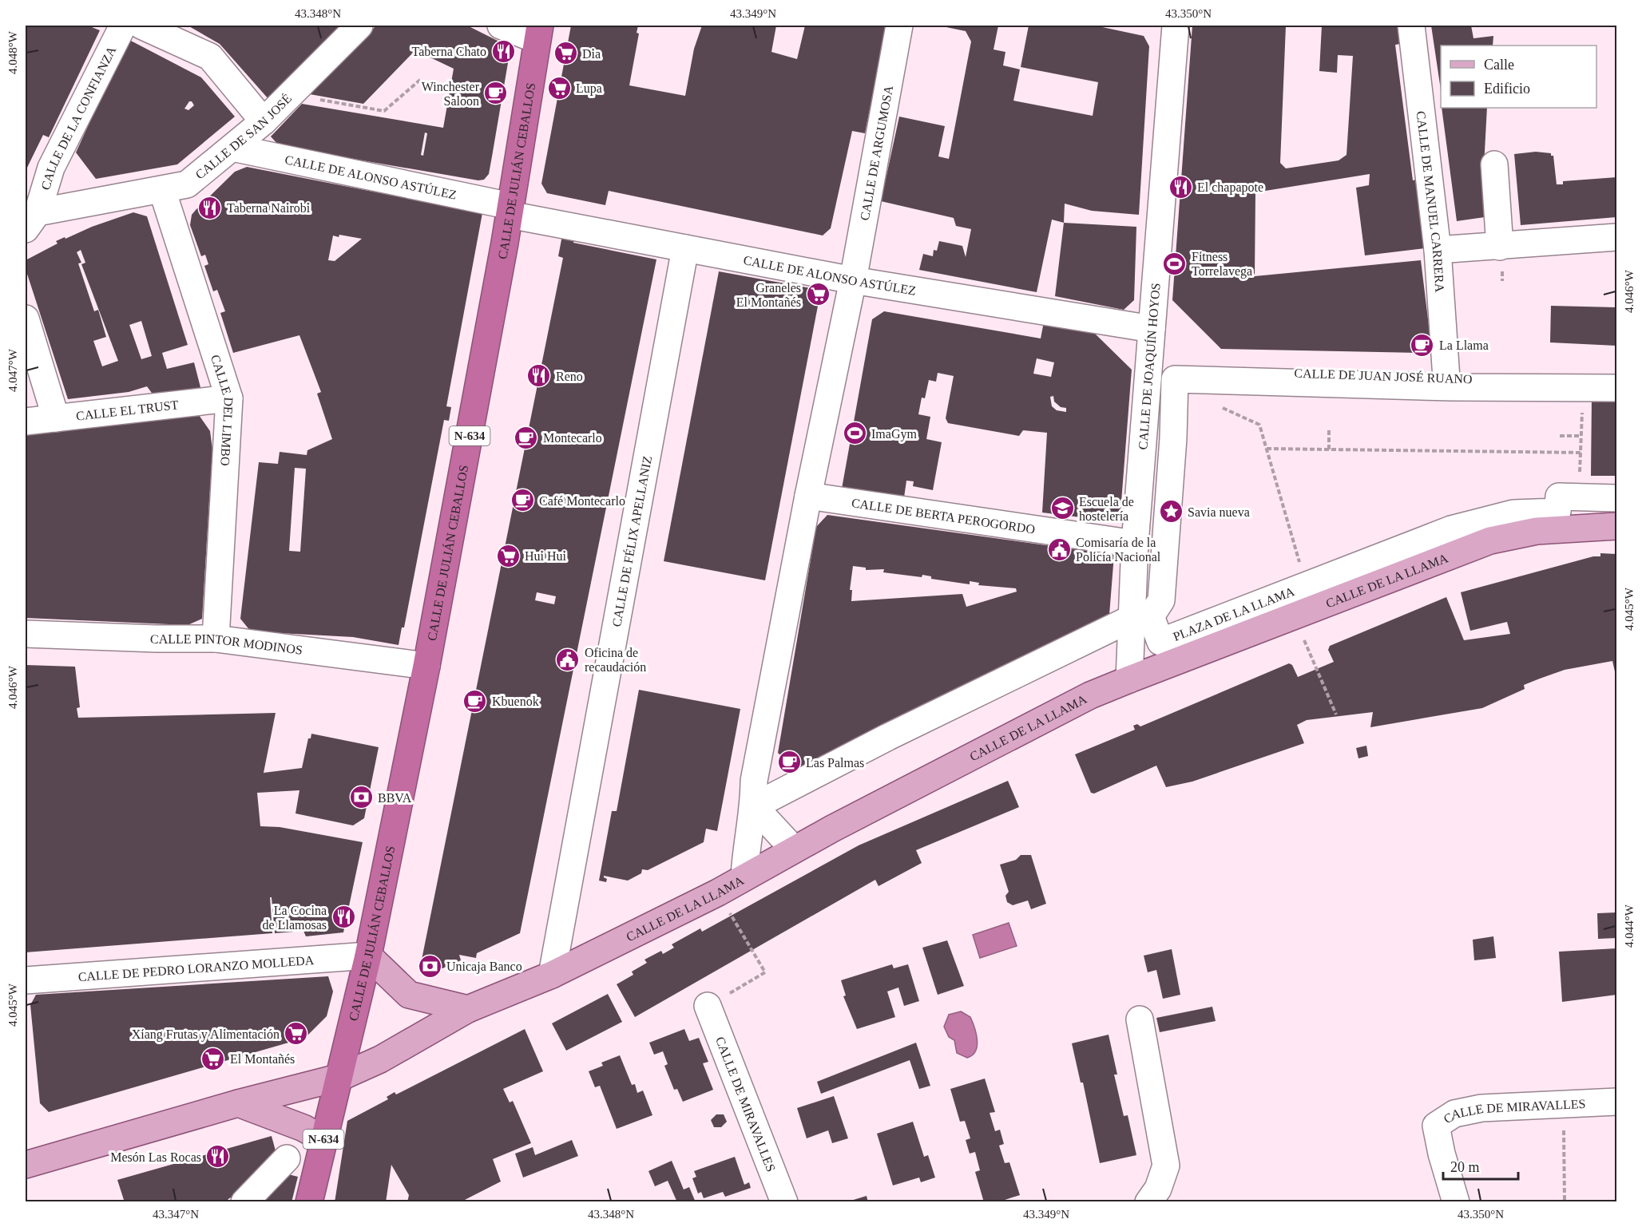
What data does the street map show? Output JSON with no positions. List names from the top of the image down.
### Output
{
  "streets": {
    "highway": ["CALLE DE JULIÁN CEBALLOS", "N-634"],
    "main road": ["CALLE DE LA LLAMA"],
    "street": [
      "CALLE DE LA CONFIANZA",
      "CALLE DE SAN JOSÉ",
      "CALLE DE ARGUMOSA",
      "CALLE DE ALONSO ASTÚLEZ",
      "CALLE DE MANUEL CARRERA",
      "CALLE DE JOAQUÍN HOYOS",
      "CALLE DE JUAN JOSÉ RUANO",
      "CALLE EL TRUST",
      "CALLE DEL LIMBO",
      "CALLE DE BERTA PEROGORDO",
      "CALLE DE FÉLIX APELLANIZ",
      "PLAZA DE LA LLAMA",
      "CALLE PINTOR MODINOS",
      "CALLE DE PEDRO LORANZO MOLLEDA",
      "CALLE DE MIRAVALLES"
    ]
  },
  "crossings": [
    ["CALLE DE LA CONFIANZA", "CALLE DE SAN JOSÉ"],
    ["CALLE DE SAN JOSÉ", "CALLE DE ALONSO ASTÚLEZ"],
    ["CALLE DE SAN JOSÉ", "CALLE DEL LIMBO"],
    ["CALLE DE ARGUMOSA", "CALLE DE ALONSO ASTÚLEZ"],
    ["CALLE DE JULIÁN CEBALLOS", "CALLE DE ALONSO ASTÚLEZ"],
    ["CALLE DE JULIÁN CEBALLOS", "N-634"],
    ["CALLE DE JULIÁN CEBALLOS", "CALLE DE LA LLAMA"],
    ["CALLE DE JULIÁN CEBALLOS", "CALLE PINTOR MODINOS"],
    ["CALLE DE JULIÁN CEBALLOS", "CALLE DE PEDRO LORANZO MOLLEDA"],
    ["CALLE DE ALONSO ASTÚLEZ", "CALLE DE JOAQUÍN HOYOS"],
    ["CALLE DE ALONSO ASTÚLEZ", "CALLE DE FÉLIX APELLANIZ"],
    ["CALLE DE MANUEL CARRERA", "CALLE DE JUAN JOSÉ RUANO"],
    ["CALLE DE JOAQUÍN HOYOS", "CALLE DE JUAN JOSÉ RUANO"],
    ["CALLE DE JOAQUÍN HOYOS", "CALLE DE BERTA PEROGORDO"],
    ["CALLE DE JOAQUÍN HOYOS", "CALLE DE LA LLAMA"],
    ["CALLE EL TRUST", "CALLE DEL LIMBO"],
    ["CALLE DEL LIMBO", "CALLE PINTOR MODINOS"],
    ["N-634", "CALLE DE LA LLAMA"],
    ["CALLE DE FÉLIX APELLANIZ", "CALLE DE LA LLAMA"]
  ],
  "places": {
    "restaurant": [
      "Taberna Chato",
      "El chapapote",
      "Taberna Nairobi",
      "Reno",
      "La Cocina de Llamosas",
      "Mesón Las Rocas"
    ],
    "supermarket": [
      "Dia",
      "Lupa",
      "Graneles El Montañés",
      "Hui Hui",
      "Xiang Frutas y Alimentación",
      "El Montañés"
    ],
    "cafe": [
      "Winchester Saloon",
      "La Llama",
      "Montecarlo",
      "Café Montecarlo",
      "Kbuenok",
      "Las Palmas"
    ],
    "sports": ["Fitness Torrelavega", "ImaGym"],
    "school or university": ["Escuela de hostelería"],
    "place": ["Savia nueva"],
    "public building": ["Comisaría de la Policía Nacional", "Oficina de recaudación"],
    "bank": ["BBVA", "Unicaja Banco"]
  },
  "legend": ["Calle", "Edificio"],
  "scale_bar": "20 m",
  "coordinates": [
    "43.348°N",
    "43.349°N",
    "43.350°N",
    "4.048°W",
    "4.046°W",
    "4.047°W",
    "4.045°W",
    "4.044°W",
    "43.347°N"
  ]
}
